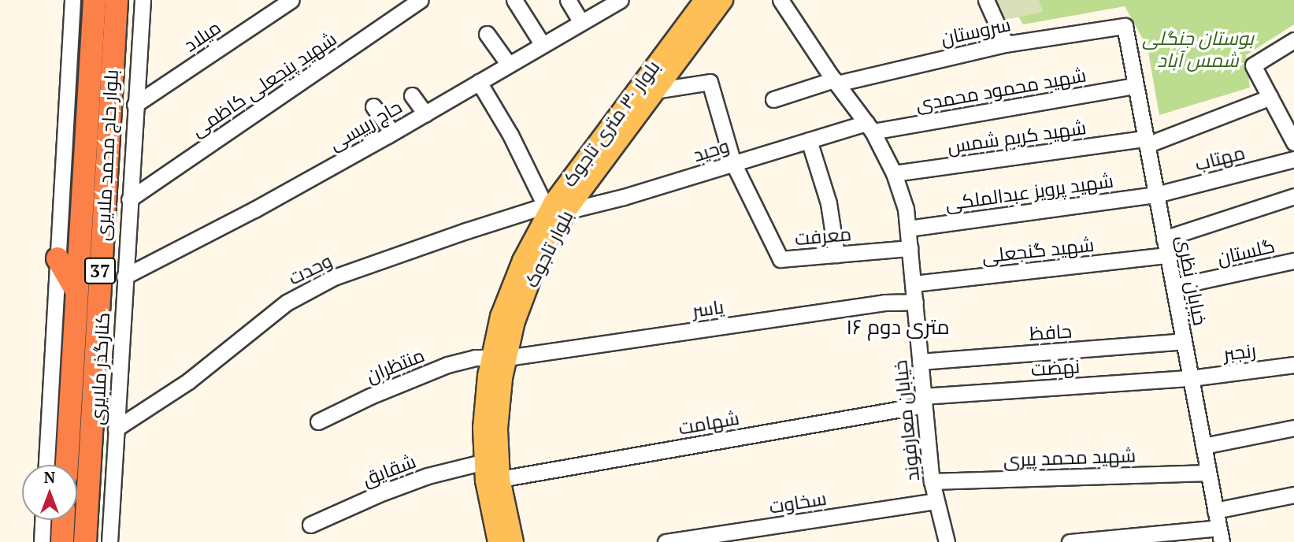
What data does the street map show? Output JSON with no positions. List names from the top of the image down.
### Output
{
  "streets": {
    "highway": ["بلوار حاج محمد ملایری", "37"],
    "main road": ["بلوار ۳۰ متری تاجوک", "بلوار تاجوک"],
    "street": [
      "سروستان",
      "میلاد",
      "شهید پنجعلی کاظمی",
      "شهید محمود محمدی",
      "حاج رییسی",
      "شهید کریم شمس",
      "وحید",
      "مهتاب",
      "شهید پرویز عبدالملکی",
      "معرفت",
      "شهید گنجعلی",
      "گلستان",
      "وحدت",
      "خیابان نظری",
      "یاسر",
      "حافظ",
      "رنجبر",
      "منتظران",
      "نهضت",
      "کنارگذر ملایری",
      "خیابان معارفوند",
      "شهامت",
      "شهید محمد پیری",
      "شقایق",
      "سخاوت"
    ]
  },
  "crossings": [
    ["سروستان", "خیابان نظری"],
    ["سروستان", "خیابان معارفوند"],
    ["میلاد", "کنارگذر ملایری"],
    ["شهید پنجعلی کاظمی", "کنارگذر ملایری"],
    ["شهید محمود محمدی", "وحید"],
    ["شهید محمود محمدی", "خیابان نظری"],
    ["شهید محمود محمدی", "خیابان معارفوند"],
    ["بلوار ۳۰ متری تاجوک", "وحید"],
    ["بلوار ۳۰ متری تاجوک", "بلوار تاجوک"],
    ["بلوار ۳۰ متری تاجوک", "وحدت"],
    ["بلوار ۳۰ متری تاجوک", "یاسر"],
    ["بلوار ۳۰ متری تاجوک", "منتظران"],
    ["بلوار ۳۰ متری تاجوک", "شقایق"],
    ["حاج رییسی", "کنارگذر ملایری"],
    ["شهید کریم شمس", "خیابان نظری"],
    ["شهید کریم شمس", "خیابان معارفوند"],
    ["وحید", "معرفت"],
    ["وحید", "بلوار تاجوک"],
    ["وحید", "وحدت"],
    ["وحید", "خیابان معارفوند"],
    ["مهتاب", "شهید پرویز عبدالملکی"],
    ["مهتاب", "خیابان نظری"],
    ["شهید پرویز عبدالملکی", "خیابان نظری"],
    ["شهید پرویز عبدالملکی", "خیابان معارفوند"],
    ["معرفت", "خیابان معارفوند"],
    ["بلوار تاجوک", "وحدت"],
    ["شهید گنجعلی", "خیابان نظری"],
    ["شهید گنجعلی", "خیابان معارفوند"],
    ["گلستان", "خیابان نظری"],
    ["وحدت", "کنارگذر ملایری"],
    ["خیابان نظری", "حافظ"],
    ["خیابان نظری", "رنجبر"],
    ["خیابان نظری", "نهضت"],
    ["خیابان نظری", "شهید محمد پیری"],
    ["یاسر", "منتظران"],
    ["یاسر", "خیابان معارفوند"],
    ["حافظ", "خیابان معارفوند"],
    ["رنجبر", "نهضت"],
    ["نهضت", "خیابان معارفوند"],
    ["نهضت", "شهامت"],
    ["خیابان معارفوند", "شهامت"],
    ["خیابان معارفوند", "شهید محمد پیری"],
    ["خیابان معارفوند", "سخاوت"]
  ],
  "districts": ["۱۶ متری دوم"],
  "parks": ["بوستان جنگلی شمس آباد"],
  "north": "top"
}
